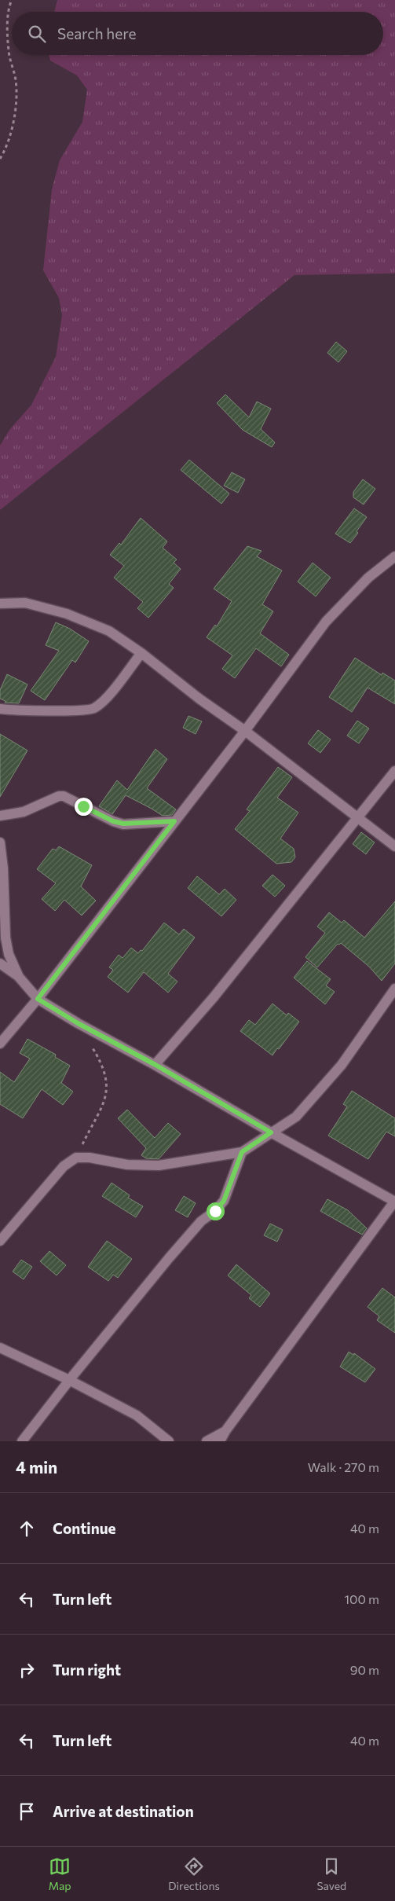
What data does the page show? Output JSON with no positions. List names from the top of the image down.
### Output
{
  "page": {
    "search": "Search here",
    "heading": ["4 min", "Walk · 270 m"],
    "list": [
      ["Continue", "40 m"],
      ["Turn left", "100 m"],
      ["Turn right", "90 m"],
      ["Turn left", "40 m"],
      "Arrive at destination"
    ],
    "nav": ["Map", "Directions", "Saved"]
  }
}
